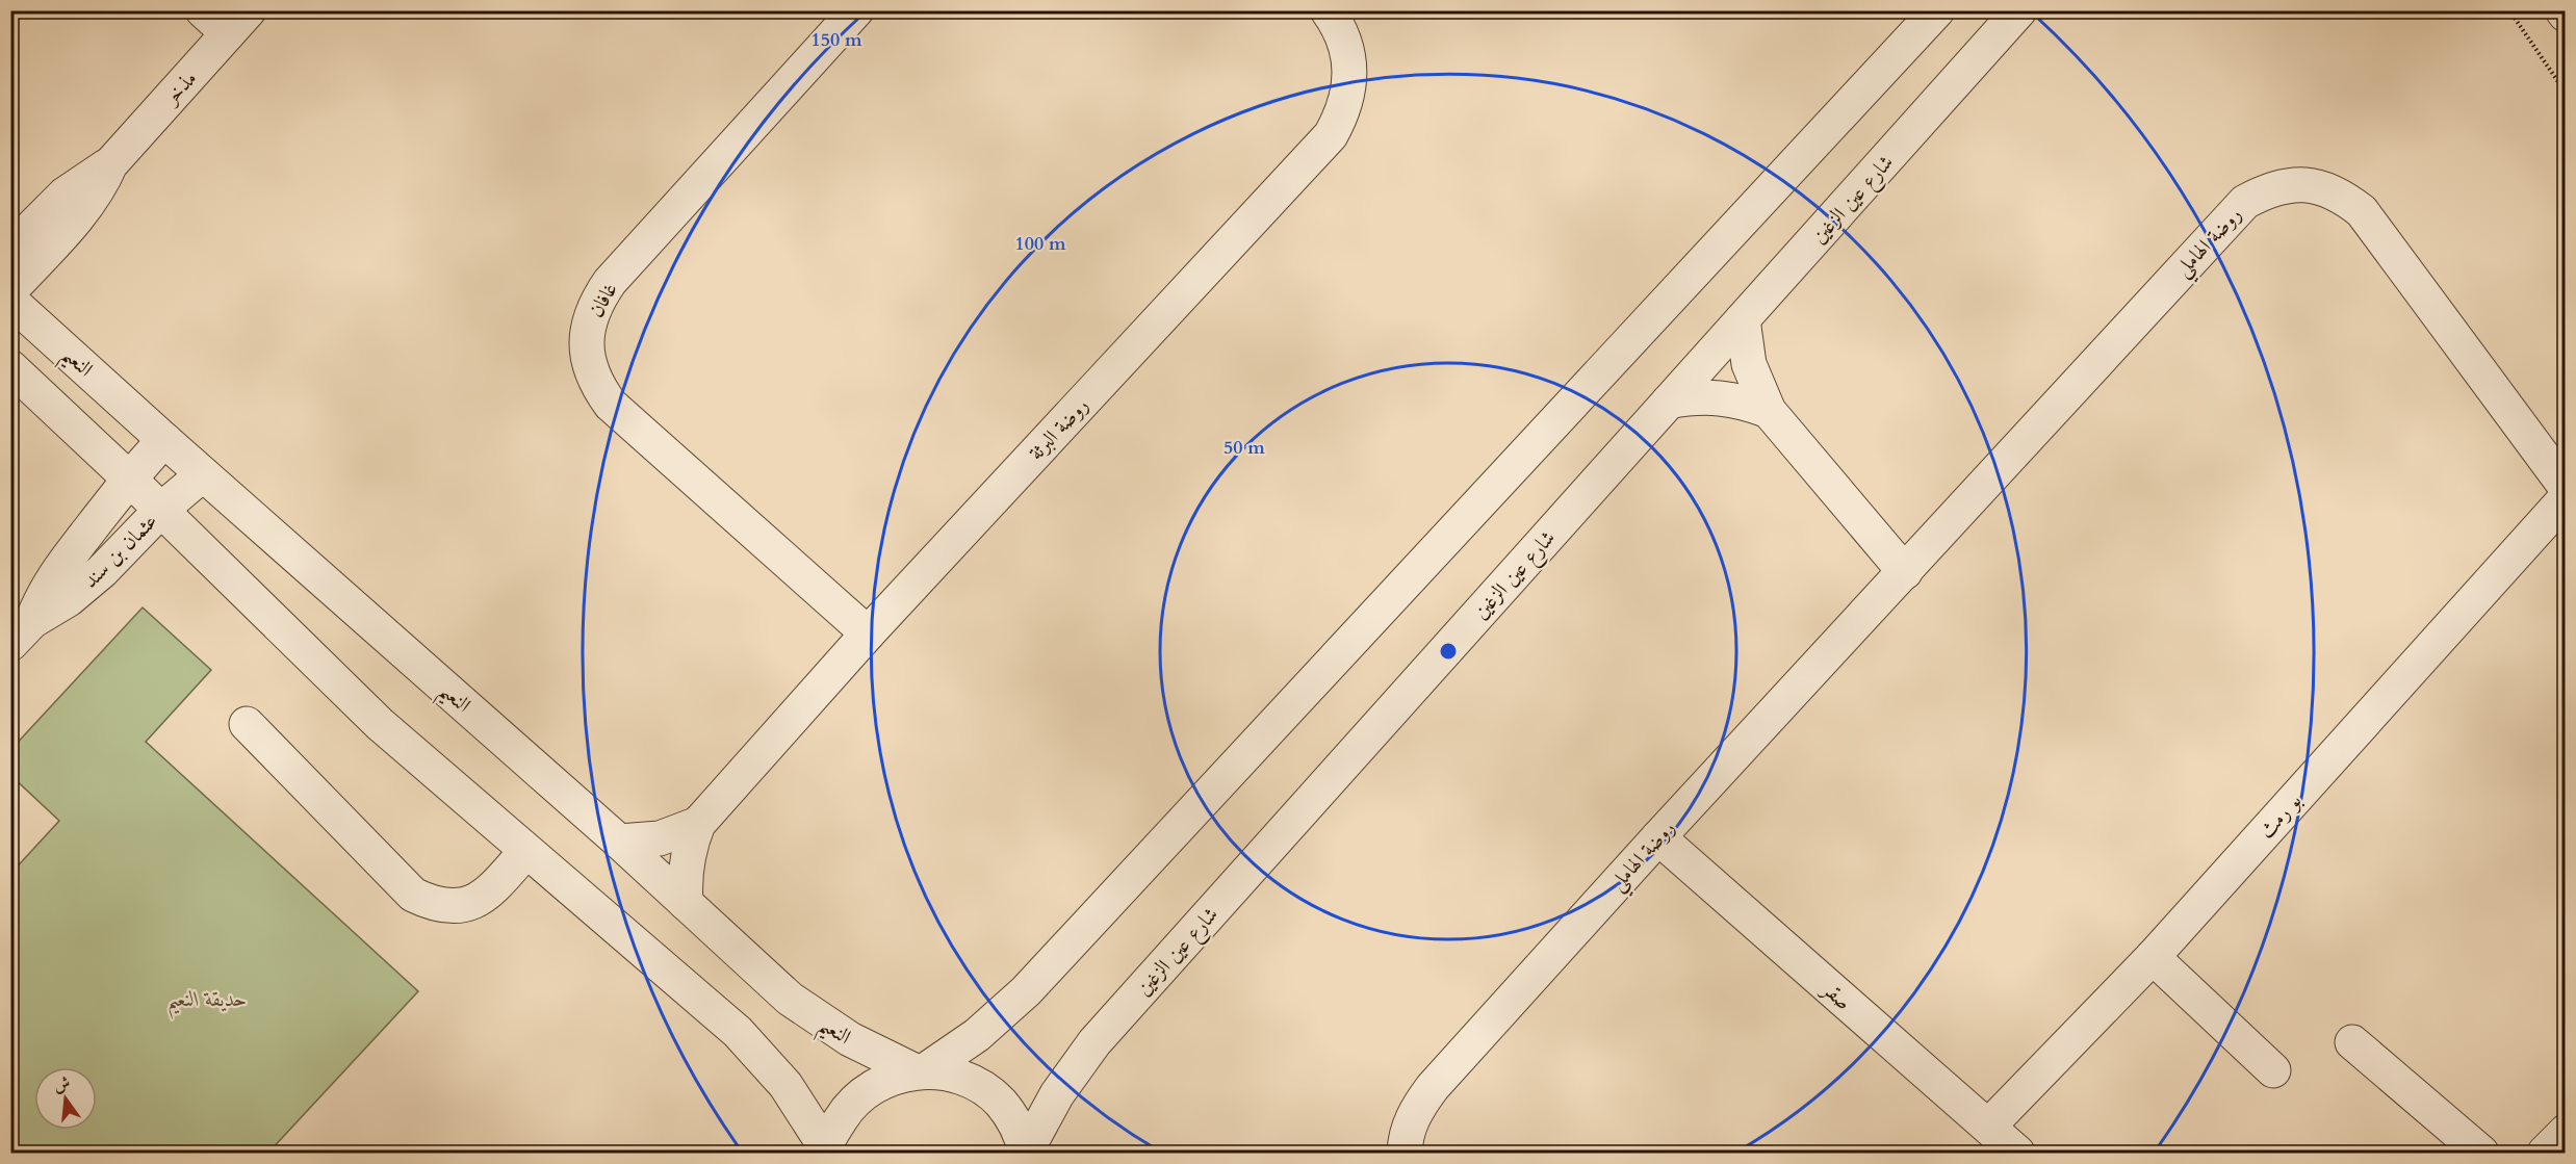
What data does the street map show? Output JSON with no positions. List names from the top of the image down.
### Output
{
  "streets": {
    "street": [
      "مذخر",
      "شارع عين الزغين",
      "روضة الهاملي",
      "غافان",
      "النعيم",
      "روضة البرثة",
      "عثمان بن سند",
      "بو رمث",
      "صقر"
    ]
  },
  "crossings": [
    ["روضة الهاملي", "صقر"],
    ["غافان", "روضة البرثة"],
    ["النعيم", "روضة البرثة"],
    ["النعيم", "عثمان بن سند"],
    ["بو رمث", "صقر"]
  ],
  "parks": ["حديقة النعيم"],
  "north": "top",
  "rings": ["150 m", "100 m", "50 m"]
}
